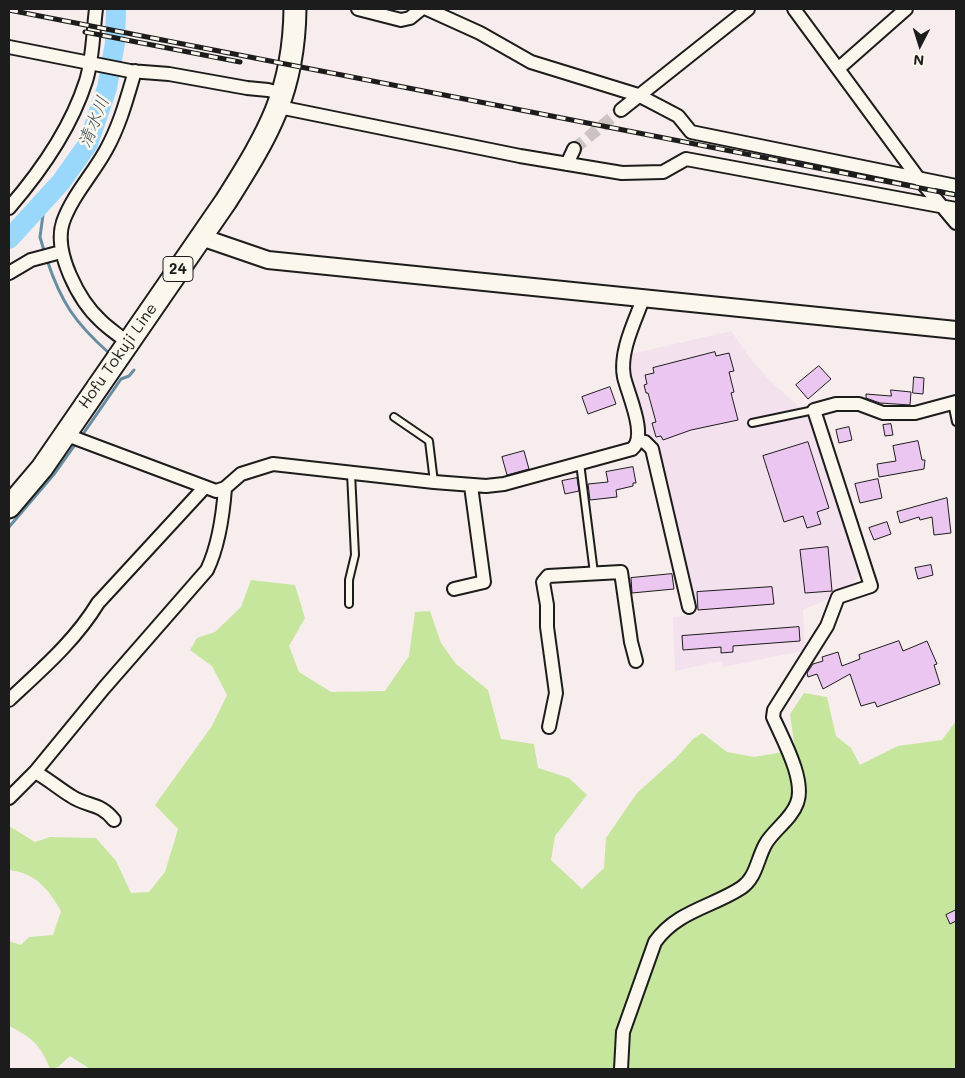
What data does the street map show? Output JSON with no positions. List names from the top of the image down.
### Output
{
  "streets": {
    "main road": ["24", "Hofu Tokuji Line"]
  },
  "water": ["清水川"],
  "north": "bottom"
}
